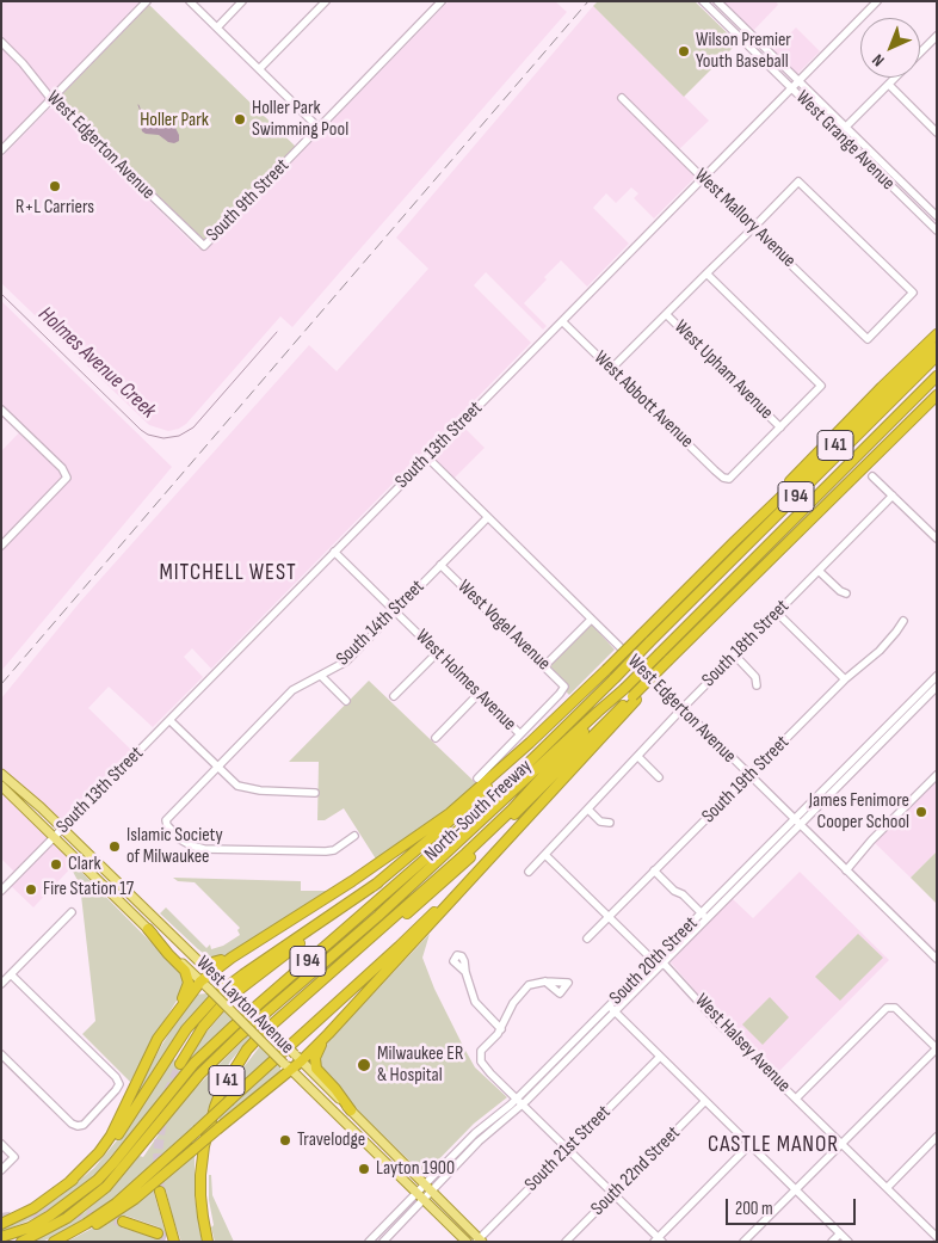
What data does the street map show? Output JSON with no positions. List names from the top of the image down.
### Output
{
  "streets": {
    "highway": ["I 41", "I 94", "North-South Freeway"],
    "main road": ["West Layton Avenue"],
    "street": [
      "West Grange Avenue",
      "West Edgerton Avenue",
      "South 9th Street",
      "West Mallory Avenue",
      "West Upham Avenue",
      "West Abbott Avenue",
      "South 13th Street",
      "South 14th Street",
      "West Vogel Avenue",
      "South 18th Street",
      "West Holmes Avenue",
      "South 19th Street",
      "South 20th Street",
      "West Halsey Avenue",
      "South 21st Street",
      "South 22nd Street"
    ]
  },
  "crossings": [
    ["West Grange Avenue", "South 13th Street"],
    ["West Edgerton Avenue", "South 9th Street"],
    ["West Edgerton Avenue", "South 13th Street"],
    ["West Edgerton Avenue", "South 14th Street"],
    ["West Edgerton Avenue", "South 18th Street"],
    ["West Edgerton Avenue", "South 19th Street"],
    ["West Edgerton Avenue", "South 20th Street"],
    ["West Mallory Avenue", "South 13th Street"],
    ["West Upham Avenue", "West Abbott Avenue"],
    ["West Abbott Avenue", "South 13th Street"],
    ["South 13th Street", "West Holmes Avenue"],
    ["South 13th Street", "West Layton Avenue"],
    ["I 41", "North-South Freeway"],
    ["South 14th Street", "West Vogel Avenue"],
    ["South 14th Street", "West Holmes Avenue"],
    ["West Vogel Avenue", "West Holmes Avenue"],
    ["South 18th Street", "West Halsey Avenue"],
    ["South 19th Street", "West Halsey Avenue"],
    ["South 20th Street", "West Layton Avenue"],
    ["South 20th Street", "West Halsey Avenue"],
    ["West Layton Avenue", "South 21st Street"]
  ],
  "districts": ["MITCHELL WEST", "CASTLE MANOR"],
  "water": ["Holmes Avenue Creek"],
  "parks": ["Holler Park"],
  "places": [
    "Wilson Premier Youth Baseball",
    "Holler Park Swimming Pool",
    "R+L Carriers",
    "James Fenimore Cooper School",
    "Islamic Society of Milwaukee",
    "Clark",
    "Fire Station 17",
    "Milwaukee ER & Hospital",
    "Travelodge",
    "Layton 1900"
  ],
  "scale_bar": "200 m",
  "north": "bottom left"
}
